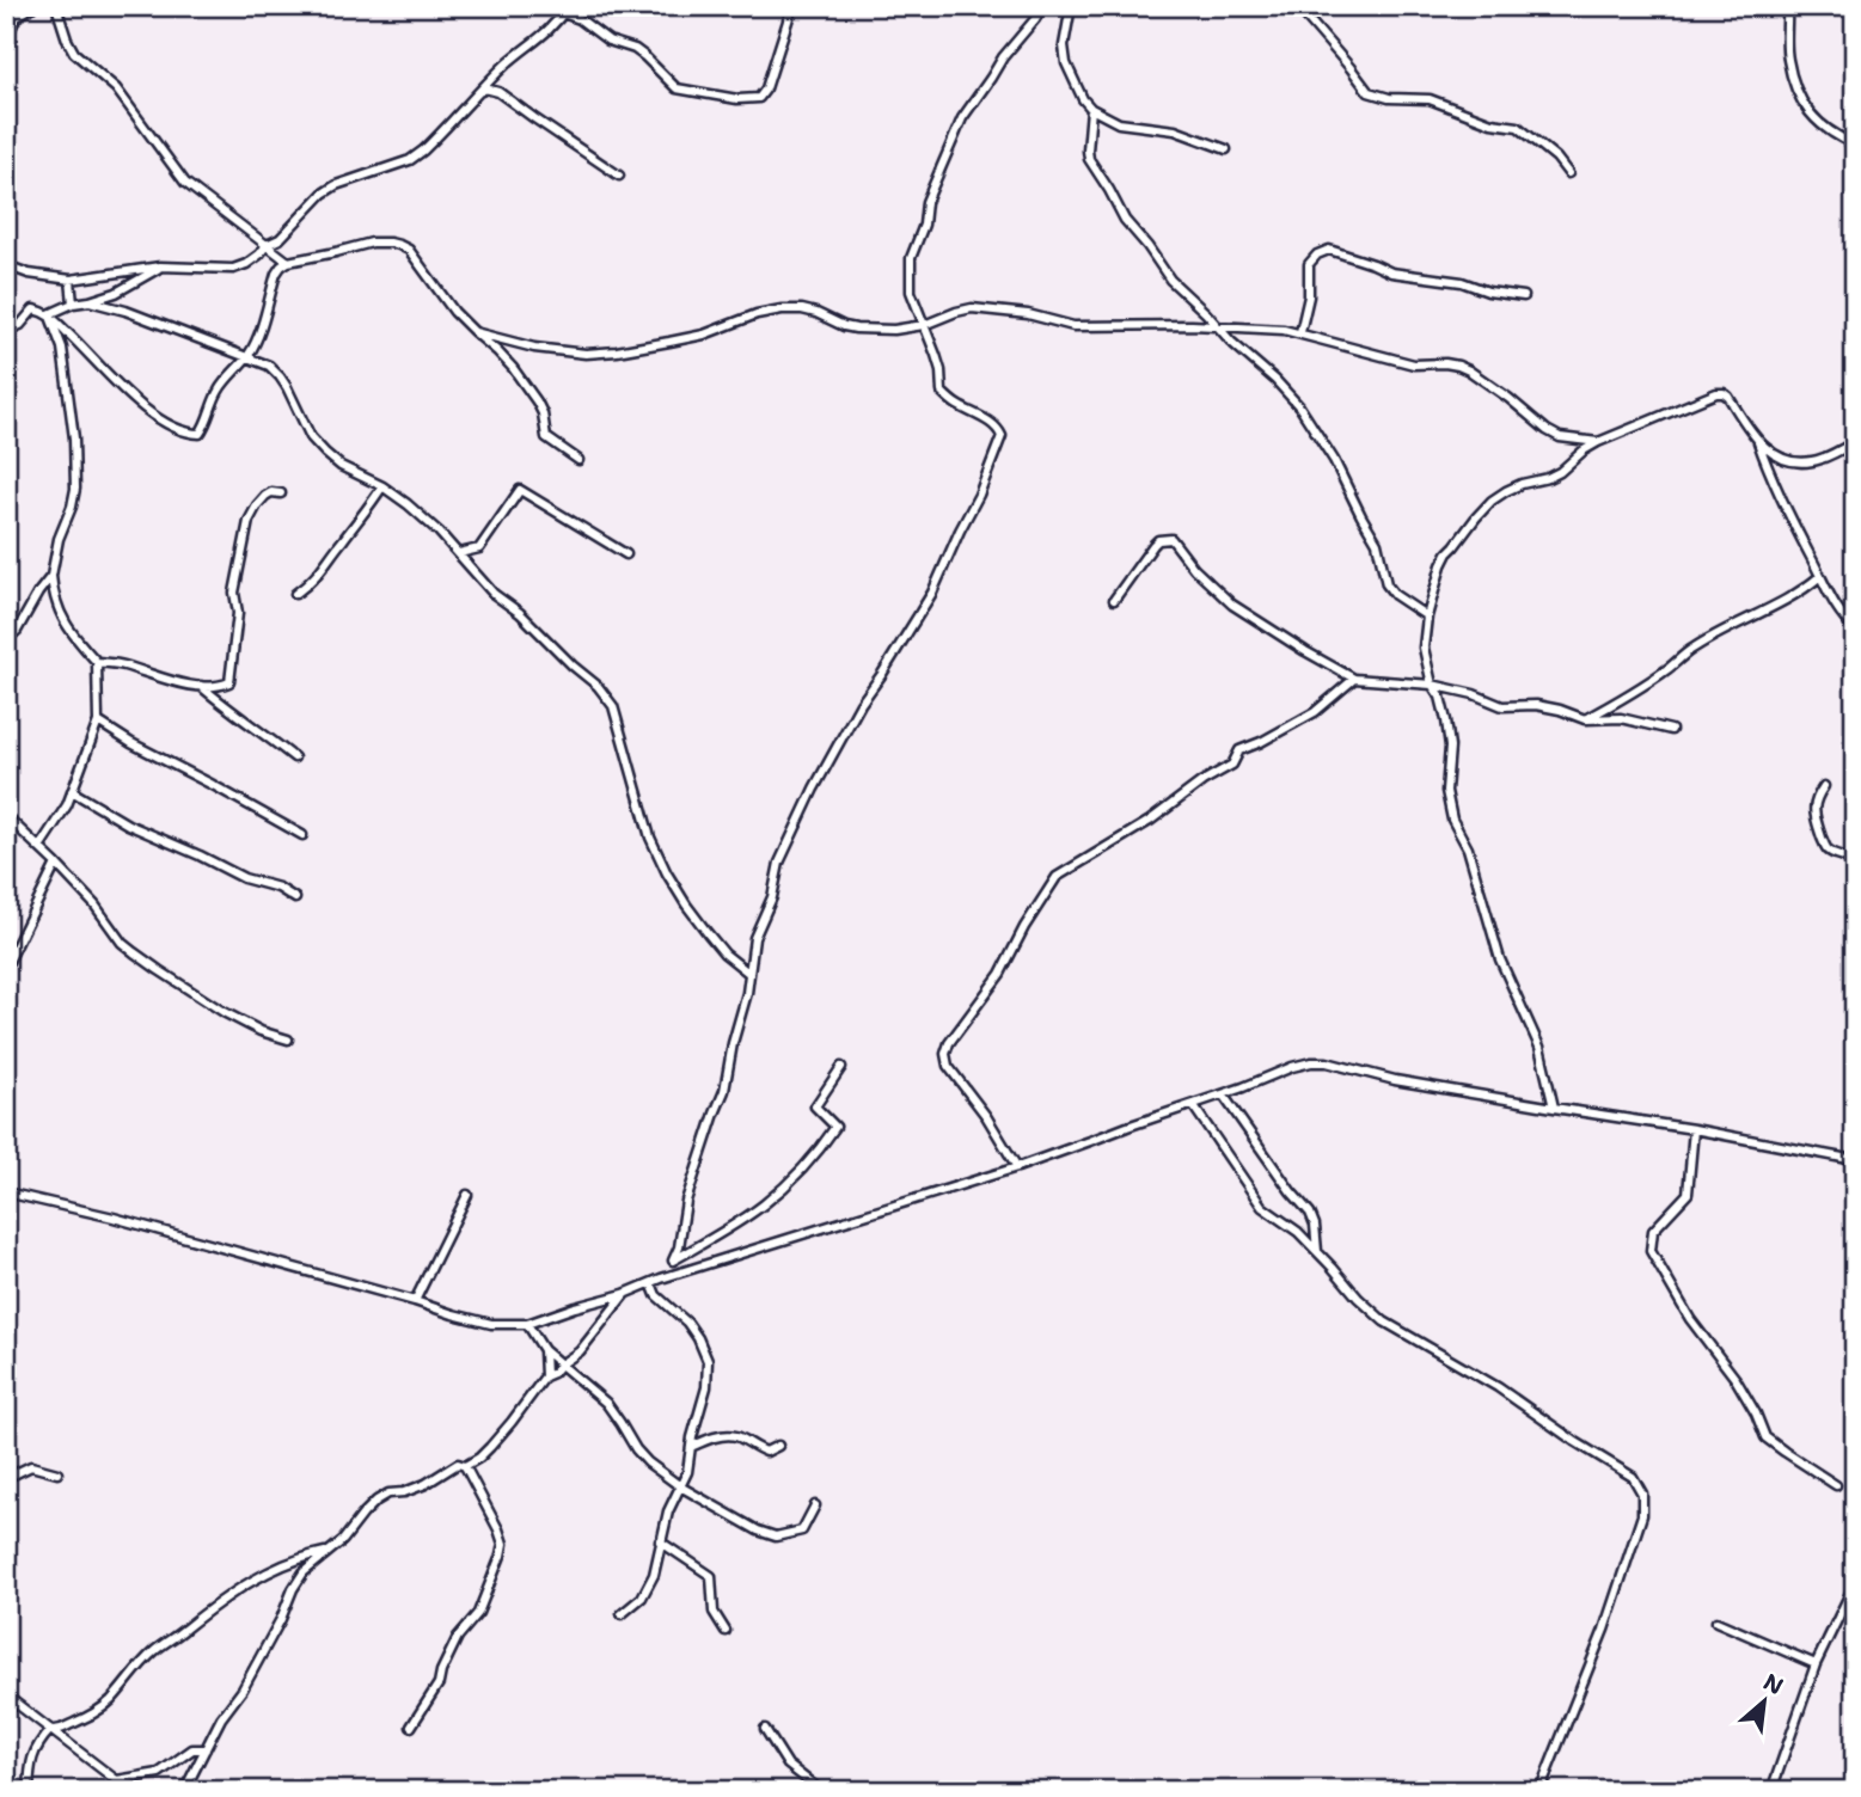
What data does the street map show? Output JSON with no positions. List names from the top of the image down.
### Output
{
  "north": "top right"
}
